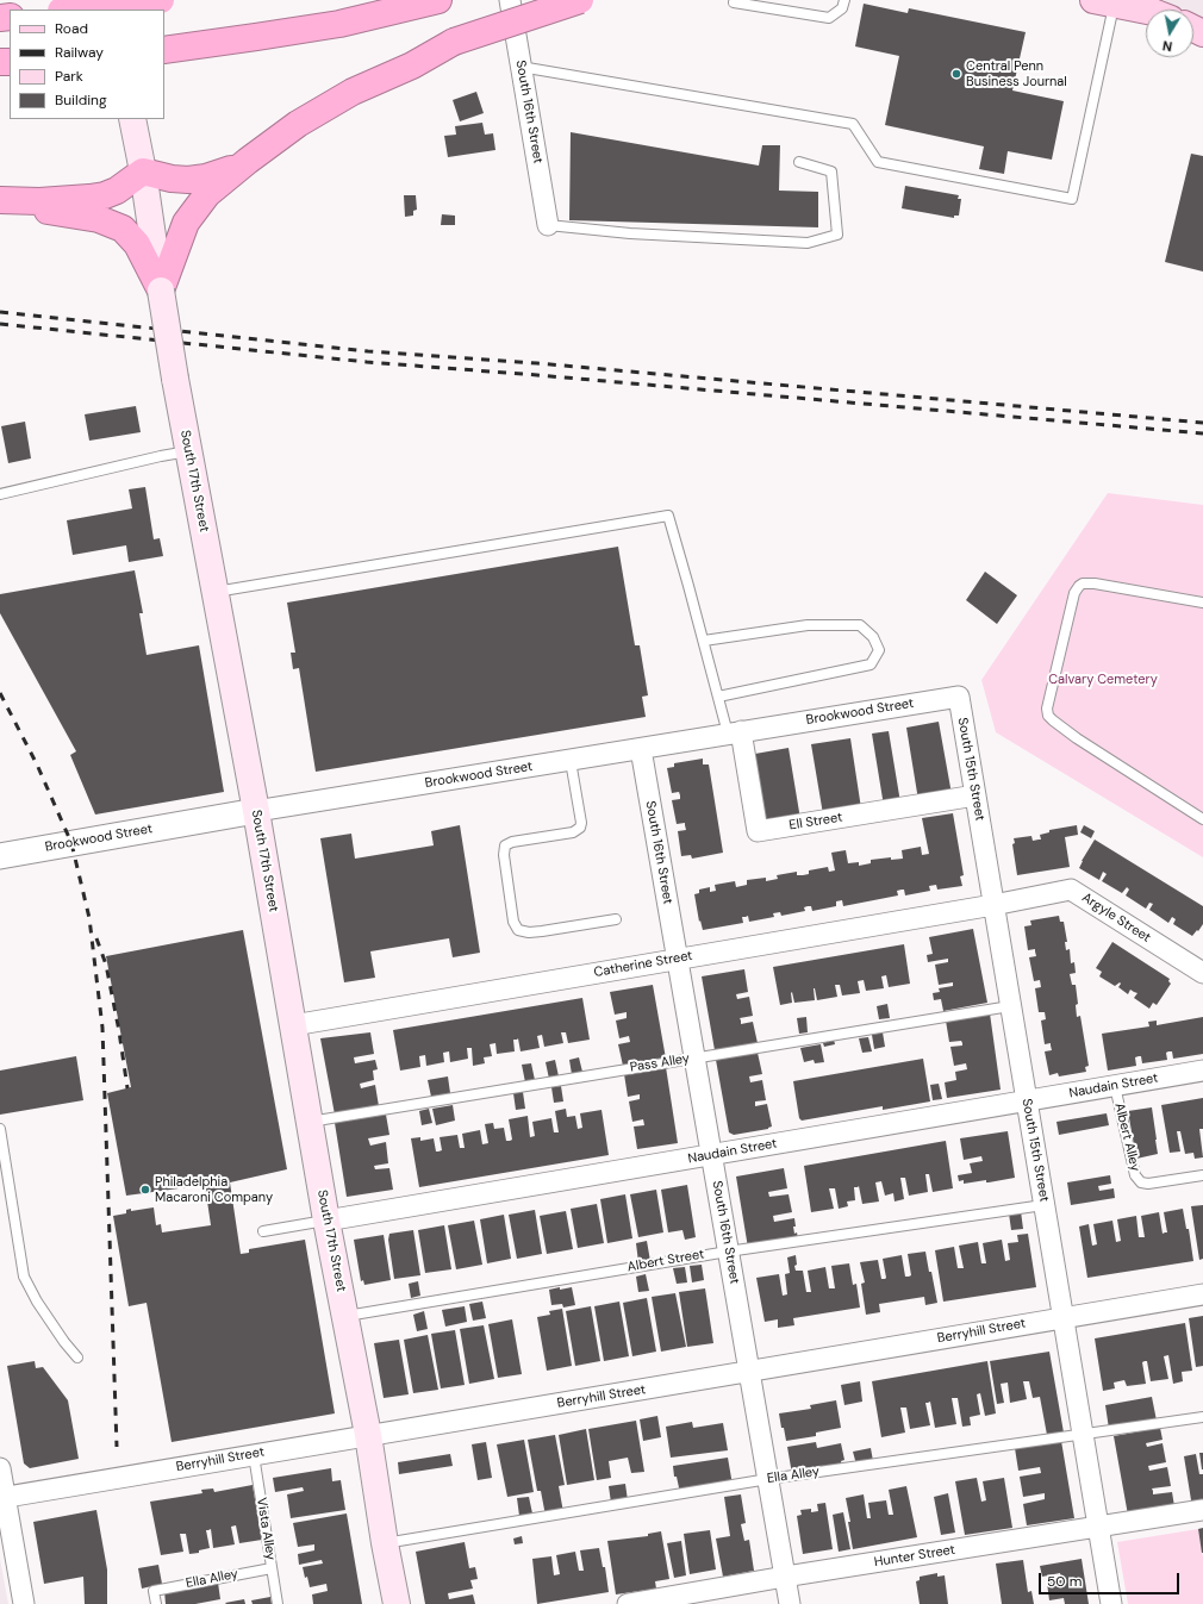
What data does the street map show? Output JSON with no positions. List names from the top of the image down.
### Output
{
  "streets": {
    "main road": ["South 17th Street"],
    "street": [
      "South 16th Street",
      "Brookwood Street",
      "South 15th Street",
      "Ell Street",
      "Argyle Street",
      "Catherine Street",
      "Naudain Street",
      "Berryhill Street",
      "Hunter Street"
    ],
    "lane": [
      "Pass Alley",
      "Albert Alley",
      "Albert Street",
      "Ella Alley",
      "Vista Alley"
    ]
  },
  "crossings": [
    ["South 16th Street", "Brookwood Street"],
    ["South 16th Street", "Catherine Street"],
    ["South 16th Street", "Pass Alley"],
    ["South 16th Street", "Naudain Street"],
    ["South 16th Street", "Albert Street"],
    ["South 16th Street", "Berryhill Street"],
    ["South 16th Street", "Ella Alley"],
    ["South 16th Street", "Hunter Street"],
    ["South 17th Street", "Brookwood Street"],
    ["South 17th Street", "Catherine Street"],
    ["South 17th Street", "Pass Alley"],
    ["South 17th Street", "Naudain Street"],
    ["South 17th Street", "Albert Street"],
    ["South 17th Street", "Berryhill Street"],
    ["South 17th Street", "Ella Alley"],
    ["Brookwood Street", "South 15th Street"],
    ["Brookwood Street", "Ell Street"],
    ["South 15th Street", "Ell Street"],
    ["South 15th Street", "Argyle Street"],
    ["South 15th Street", "Catherine Street"],
    ["South 15th Street", "Pass Alley"],
    ["South 15th Street", "Naudain Street"],
    ["South 15th Street", "Albert Street"],
    ["South 15th Street", "Berryhill Street"],
    ["South 15th Street", "Ella Alley"],
    ["South 15th Street", "Hunter Street"],
    ["Argyle Street", "Catherine Street"],
    ["Naudain Street", "Albert Alley"],
    ["Berryhill Street", "Vista Alley"],
    ["Ella Alley", "Vista Alley"]
  ],
  "parks": ["Calvary Cemetery"],
  "places": ["Central Penn Business Journal", "Philadelphia Macaroni Company"],
  "legend": [
    "Road",
    "Railway",
    "Park",
    "Building"
  ],
  "scale_bar": "50 m",
  "north": "bottom"
}
